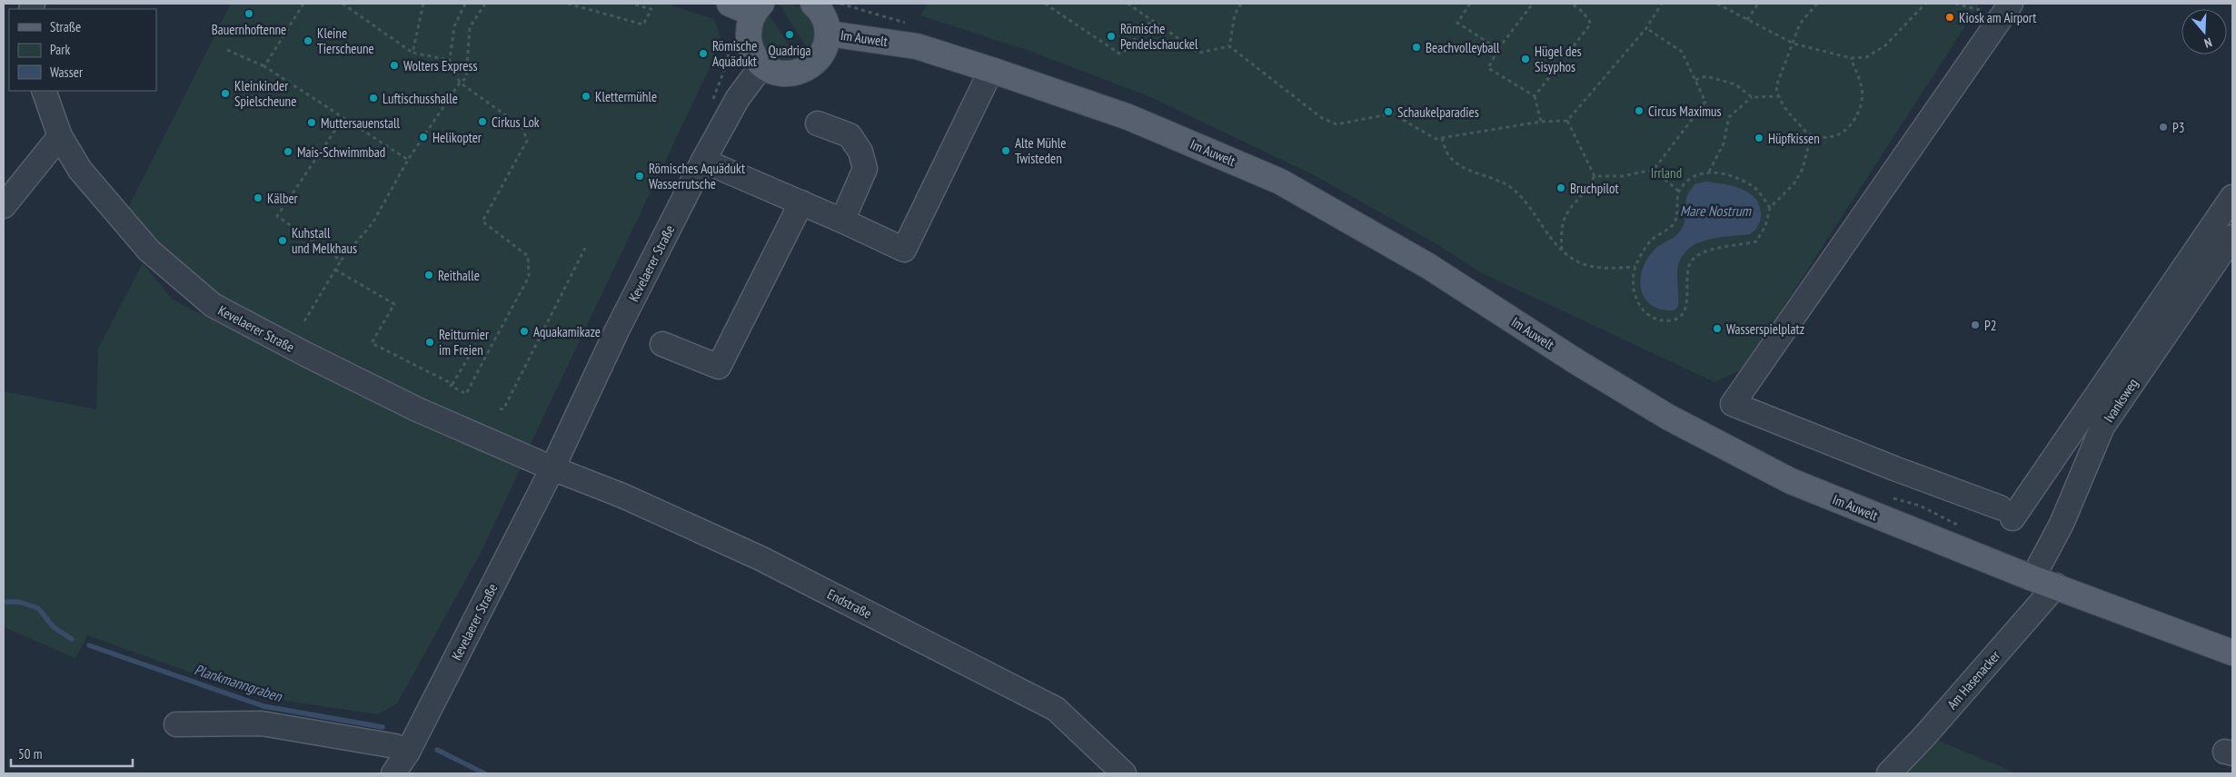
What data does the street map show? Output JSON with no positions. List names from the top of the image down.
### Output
{
  "streets": {
    "main road": ["Im Auwelt"],
    "street": [
      "Kevelaerer Straße",
      "Ivanksweg",
      "Endstraße",
      "Am Hasenacker"
    ]
  },
  "crossings": [
    ["Im Auwelt", "Ivanksweg"],
    ["Im Auwelt", "Am Hasenacker"],
    ["Kevelaerer Straße", "Endstraße"]
  ],
  "water": ["Mare Nostrum", "Plankmanngraben"],
  "parks": ["Irrland"],
  "places": [
    "Bauernhoftenne",
    "Kiosk am Airport",
    "Quadriga",
    "Römische Pendelschauckel",
    "Kleine Tierscheune",
    "Beachvolleyball",
    "Römische Aquädukt",
    "Hügel des Sisyphos",
    "Wolters Express",
    "Kleinkinder Spielscheune",
    "Klettermühle",
    "Luftischusshalle",
    "Circus Maximus",
    "Schaukelparadies",
    "Cirkus Lok",
    "Muttersauenstall",
    "P3",
    "Helikopter",
    "Hüpfkissen",
    "Alte Mühle Twisteden",
    "Mais-Schwimmbad",
    "Römisches Aquädukt Wasserrutsche",
    "Bruchpilot",
    "Kälber",
    "Kuhstall und Melkhaus",
    "Reithalle",
    "P2",
    "Wasserspielplatz",
    "Aquakamikaze",
    "Reitturnier im Freien"
  ],
  "legend": ["Straße", "Park", "Wasser"],
  "scale_bar": "50 m",
  "north": "bottom"
}
